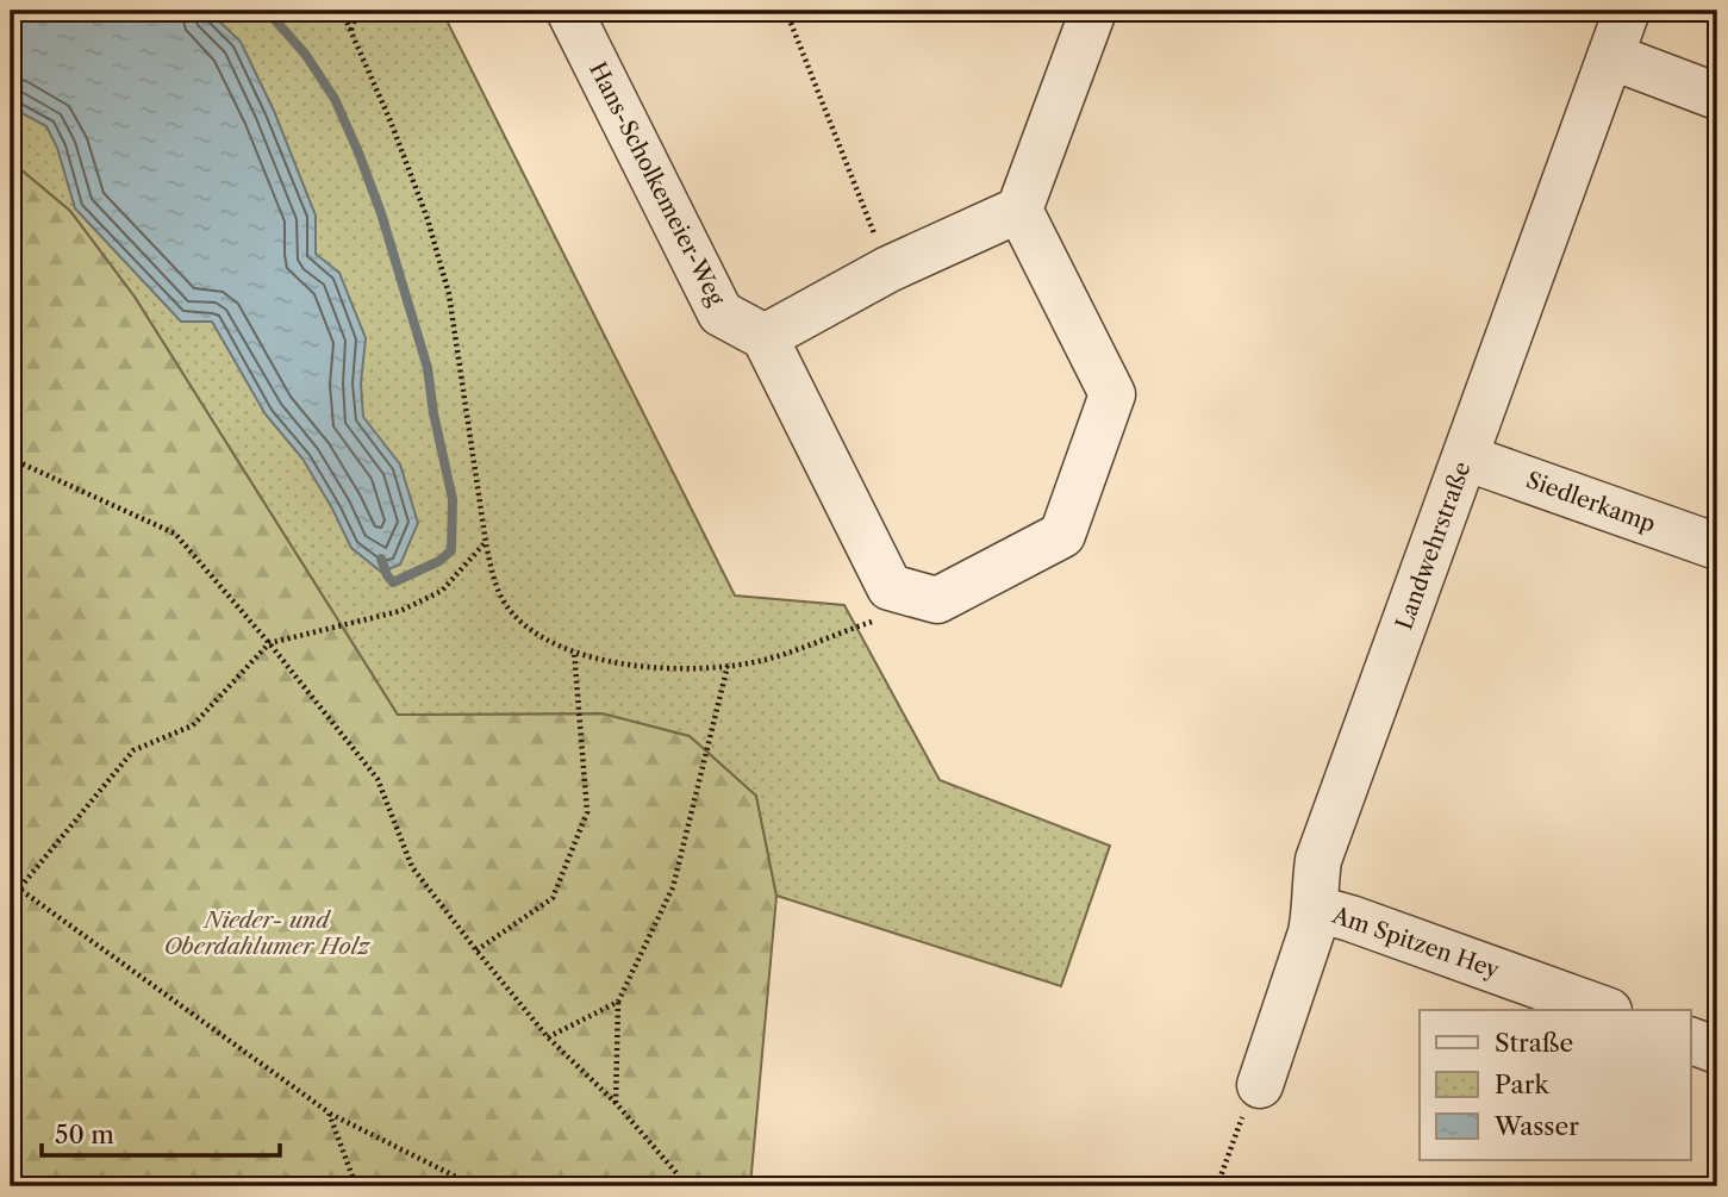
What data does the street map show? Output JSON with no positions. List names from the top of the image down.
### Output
{
  "streets": {
    "street": [
      "Hans-Scholkemeier-Weg",
      "Siedlerkamp",
      "Landwehrstraße",
      "Am Spitzen Hey"
    ]
  },
  "crossings": [
    ["Siedlerkamp", "Landwehrstraße"],
    ["Landwehrstraße", "Am Spitzen Hey"]
  ],
  "parks": ["Nieder- und Oberdahlumer Holz"],
  "legend": ["Straße", "Park", "Wasser"],
  "scale_bar": "50 m"
}
